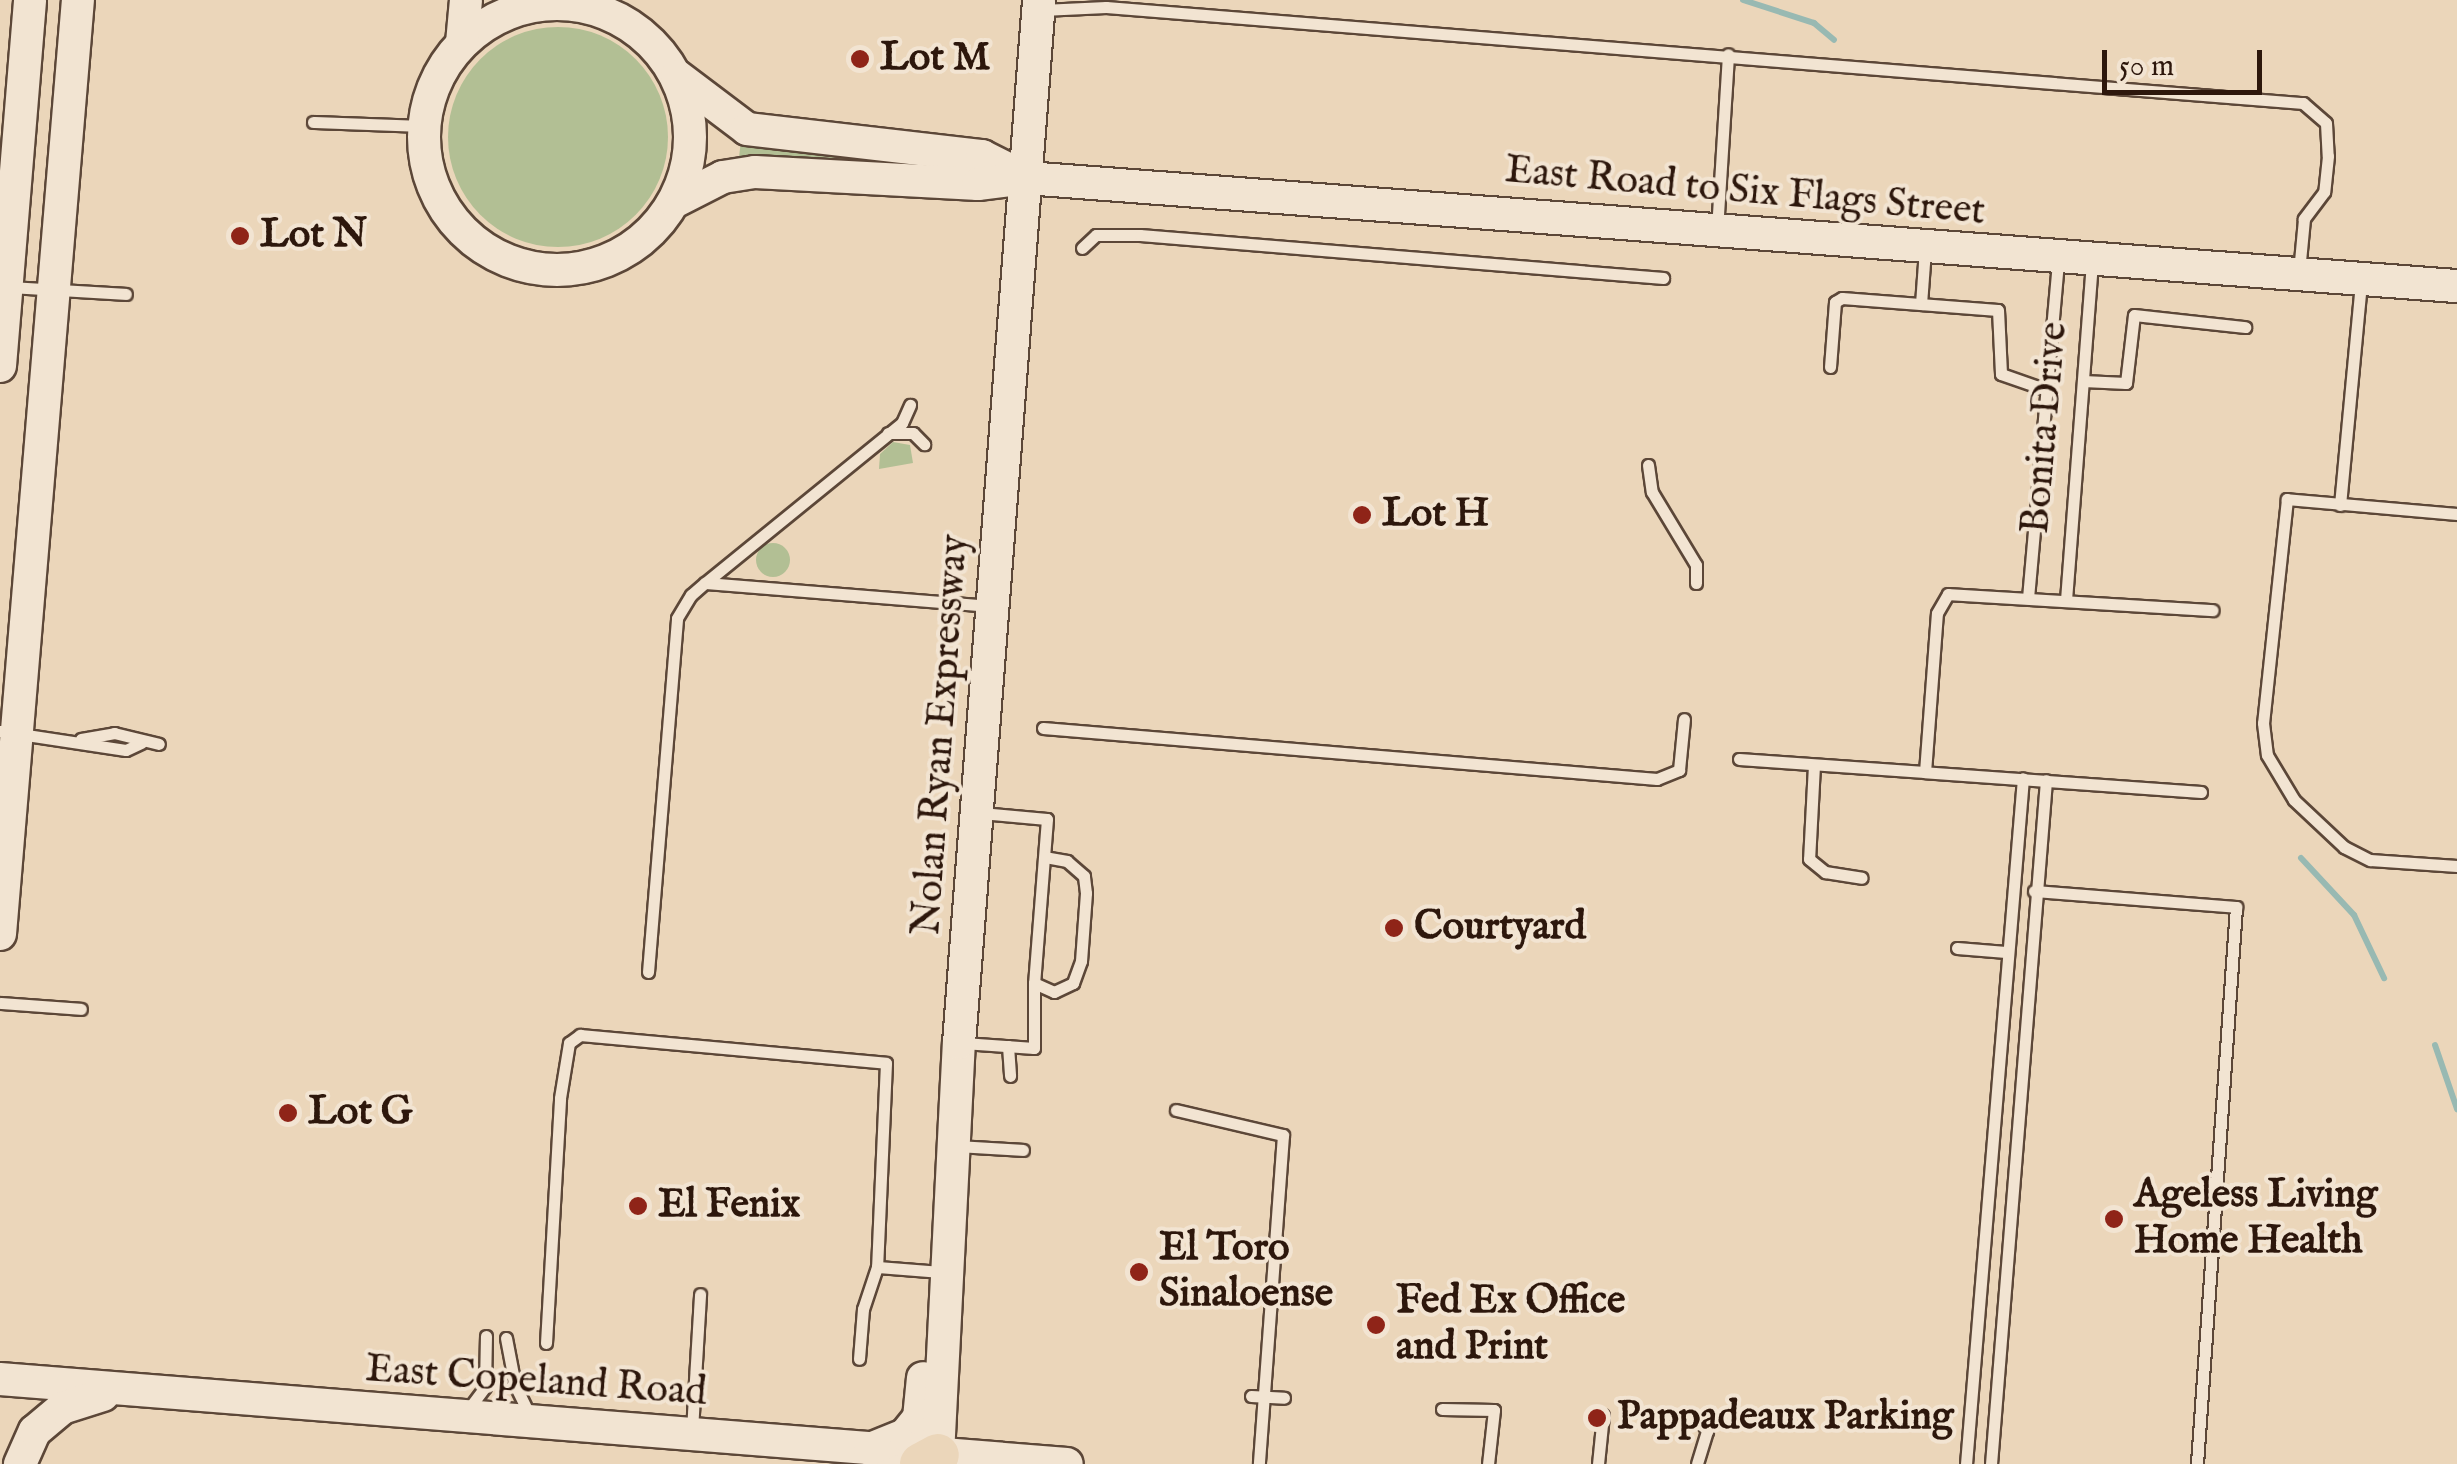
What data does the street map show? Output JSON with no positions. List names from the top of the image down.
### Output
{
  "streets": {
    "street": ["East Road to Six Flags Street", "Nolan Ryan Expressway", "East Copeland Road"],
    "lane": ["Bonita Drive"]
  },
  "crossings": [
    ["East Road to Six Flags Street", "Bonita Drive"],
    ["East Road to Six Flags Street", "Nolan Ryan Expressway"],
    ["Nolan Ryan Expressway", "East Copeland Road"]
  ],
  "places": [
    "Lot M",
    "Lot N",
    "Lot H",
    "Courtyard",
    "Lot G",
    "El Fenix",
    "Ageless Living Home Health",
    "El Toro Sinaloense",
    "Fed Ex Office and Print",
    "Pappadeaux Parking"
  ],
  "scale_bar": "50 m"
}
